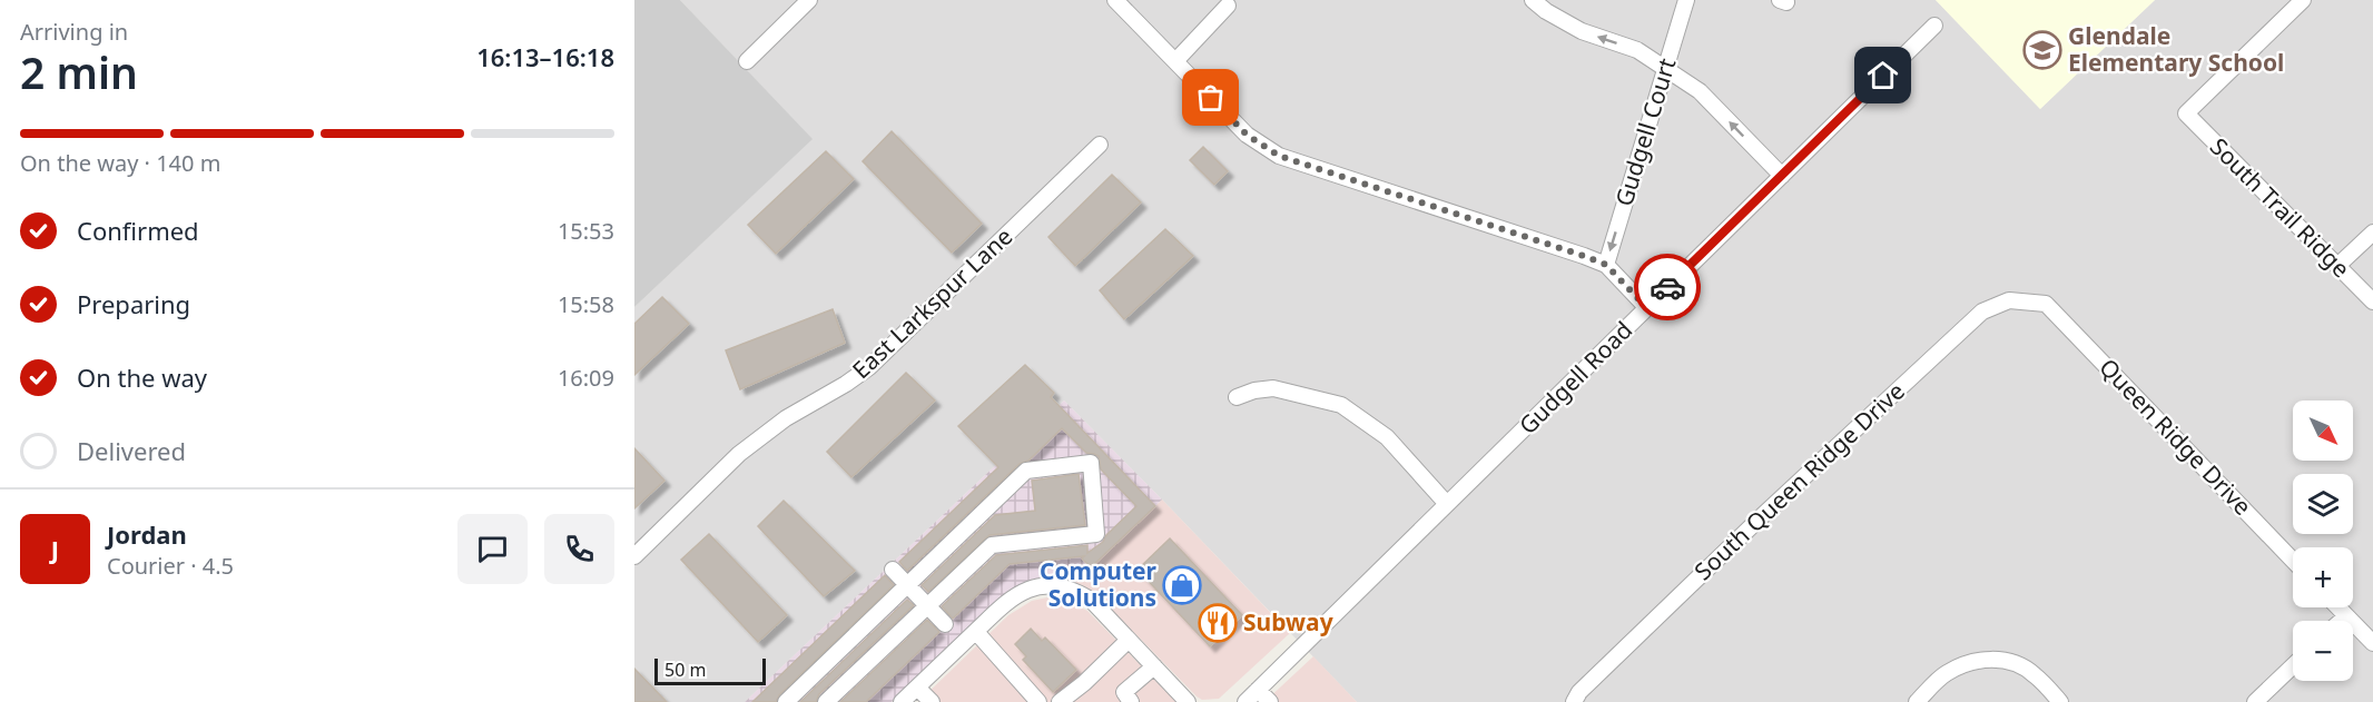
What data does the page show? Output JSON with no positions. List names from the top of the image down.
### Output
{
  "streets": {
    "street": [
      "Gudgell Court",
      "South Trail Ridge",
      "East Larkspur Lane",
      "Gudgell Road",
      "Queen Ridge Drive",
      "South Queen Ridge Drive"
    ]
  },
  "crossings": [
    ["Queen Ridge Drive", "South Queen Ridge Drive"]
  ],
  "one_way": ["Gudgell Court"],
  "places": {
    "school or university": ["Glendale Elementary School"],
    "shop": ["Computer Solutions"],
    "restaurant": ["Subway"]
  },
  "scale_bar": "50 m",
  "north": "bottom right",
  "page": {
    "heading": ["2 min", "Arriving in", "16:13–16:18"],
    "panel": ["Jordan", "Courier · 4.5"],
    "bar": "On the way · 140 m",
    "list": [
      ["Confirmed", "15:53"],
      ["Preparing", "15:58"],
      ["On the way", "16:09"],
      "Delivered"
    ],
    "map_buttons": ["+", "−"],
    "round": "J",
    "scale": "50 m"
  }
}
